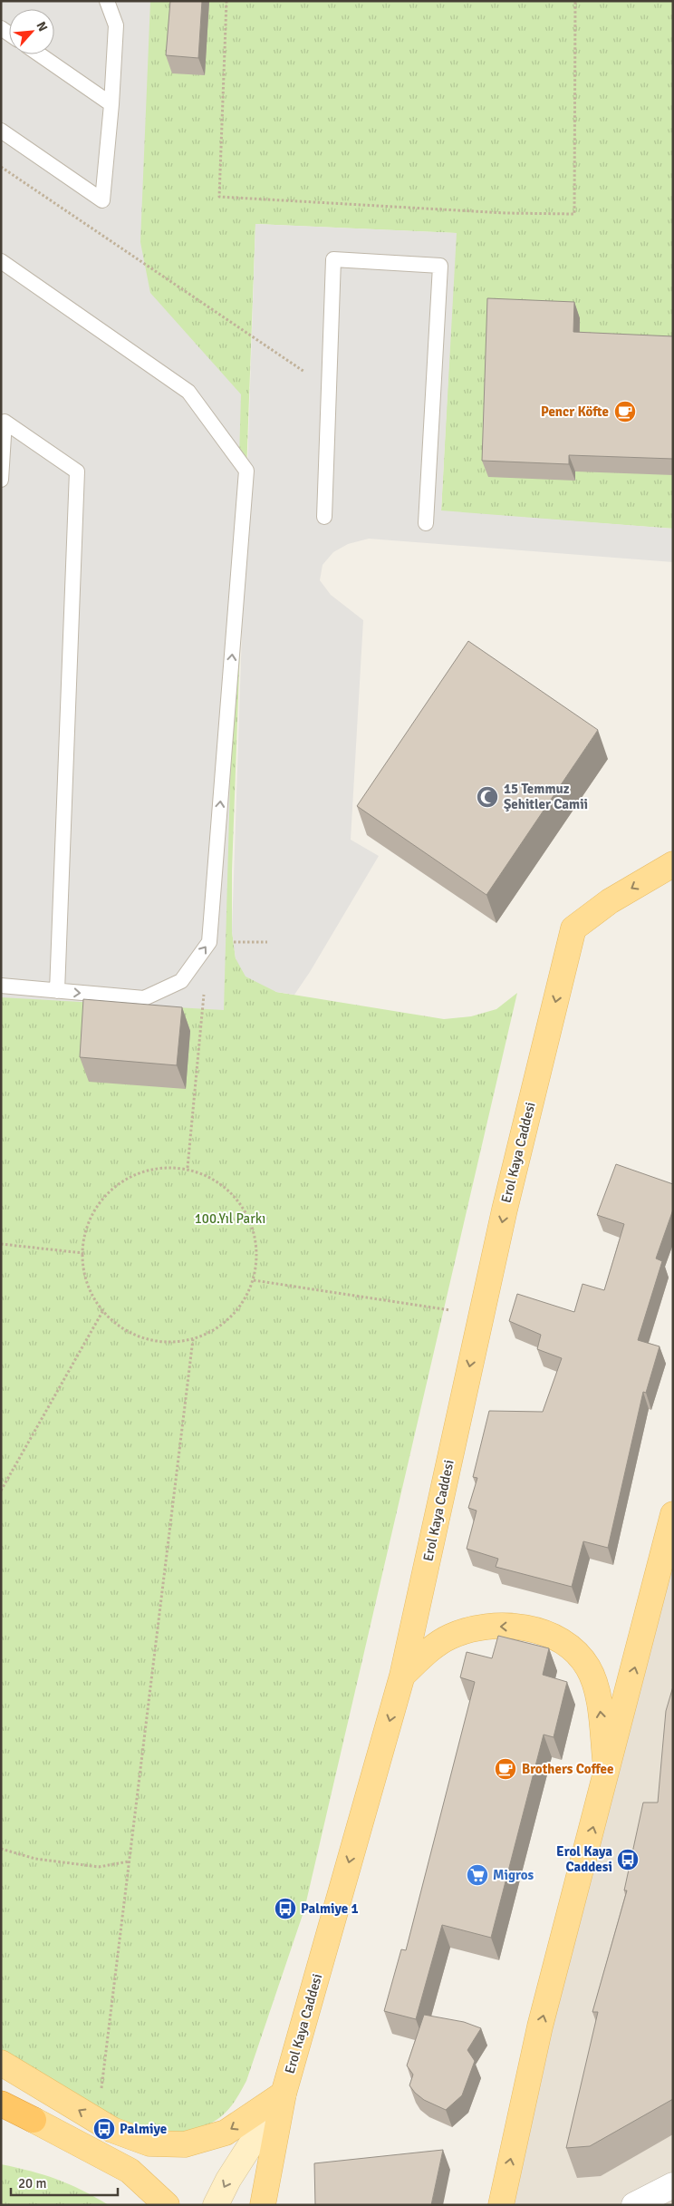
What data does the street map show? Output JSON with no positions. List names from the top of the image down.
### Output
{
  "streets": {
    "main road": ["Erol Kaya Caddesi"]
  },
  "one_way": ["Erol Kaya Caddesi"],
  "parks": ["100.Yıl Parkı"],
  "places": {
    "cafe": ["Pencr Köfte", "Brothers Coffee"],
    "mosque": ["15 Temmuz Şehitler Camii"],
    "bus stop": ["Erol Kaya Caddesi", "Palmiye 1", "Palmi̇ye"],
    "supermarket": ["Migros"]
  },
  "scale_bar": "20 m",
  "north": "top right"
}
